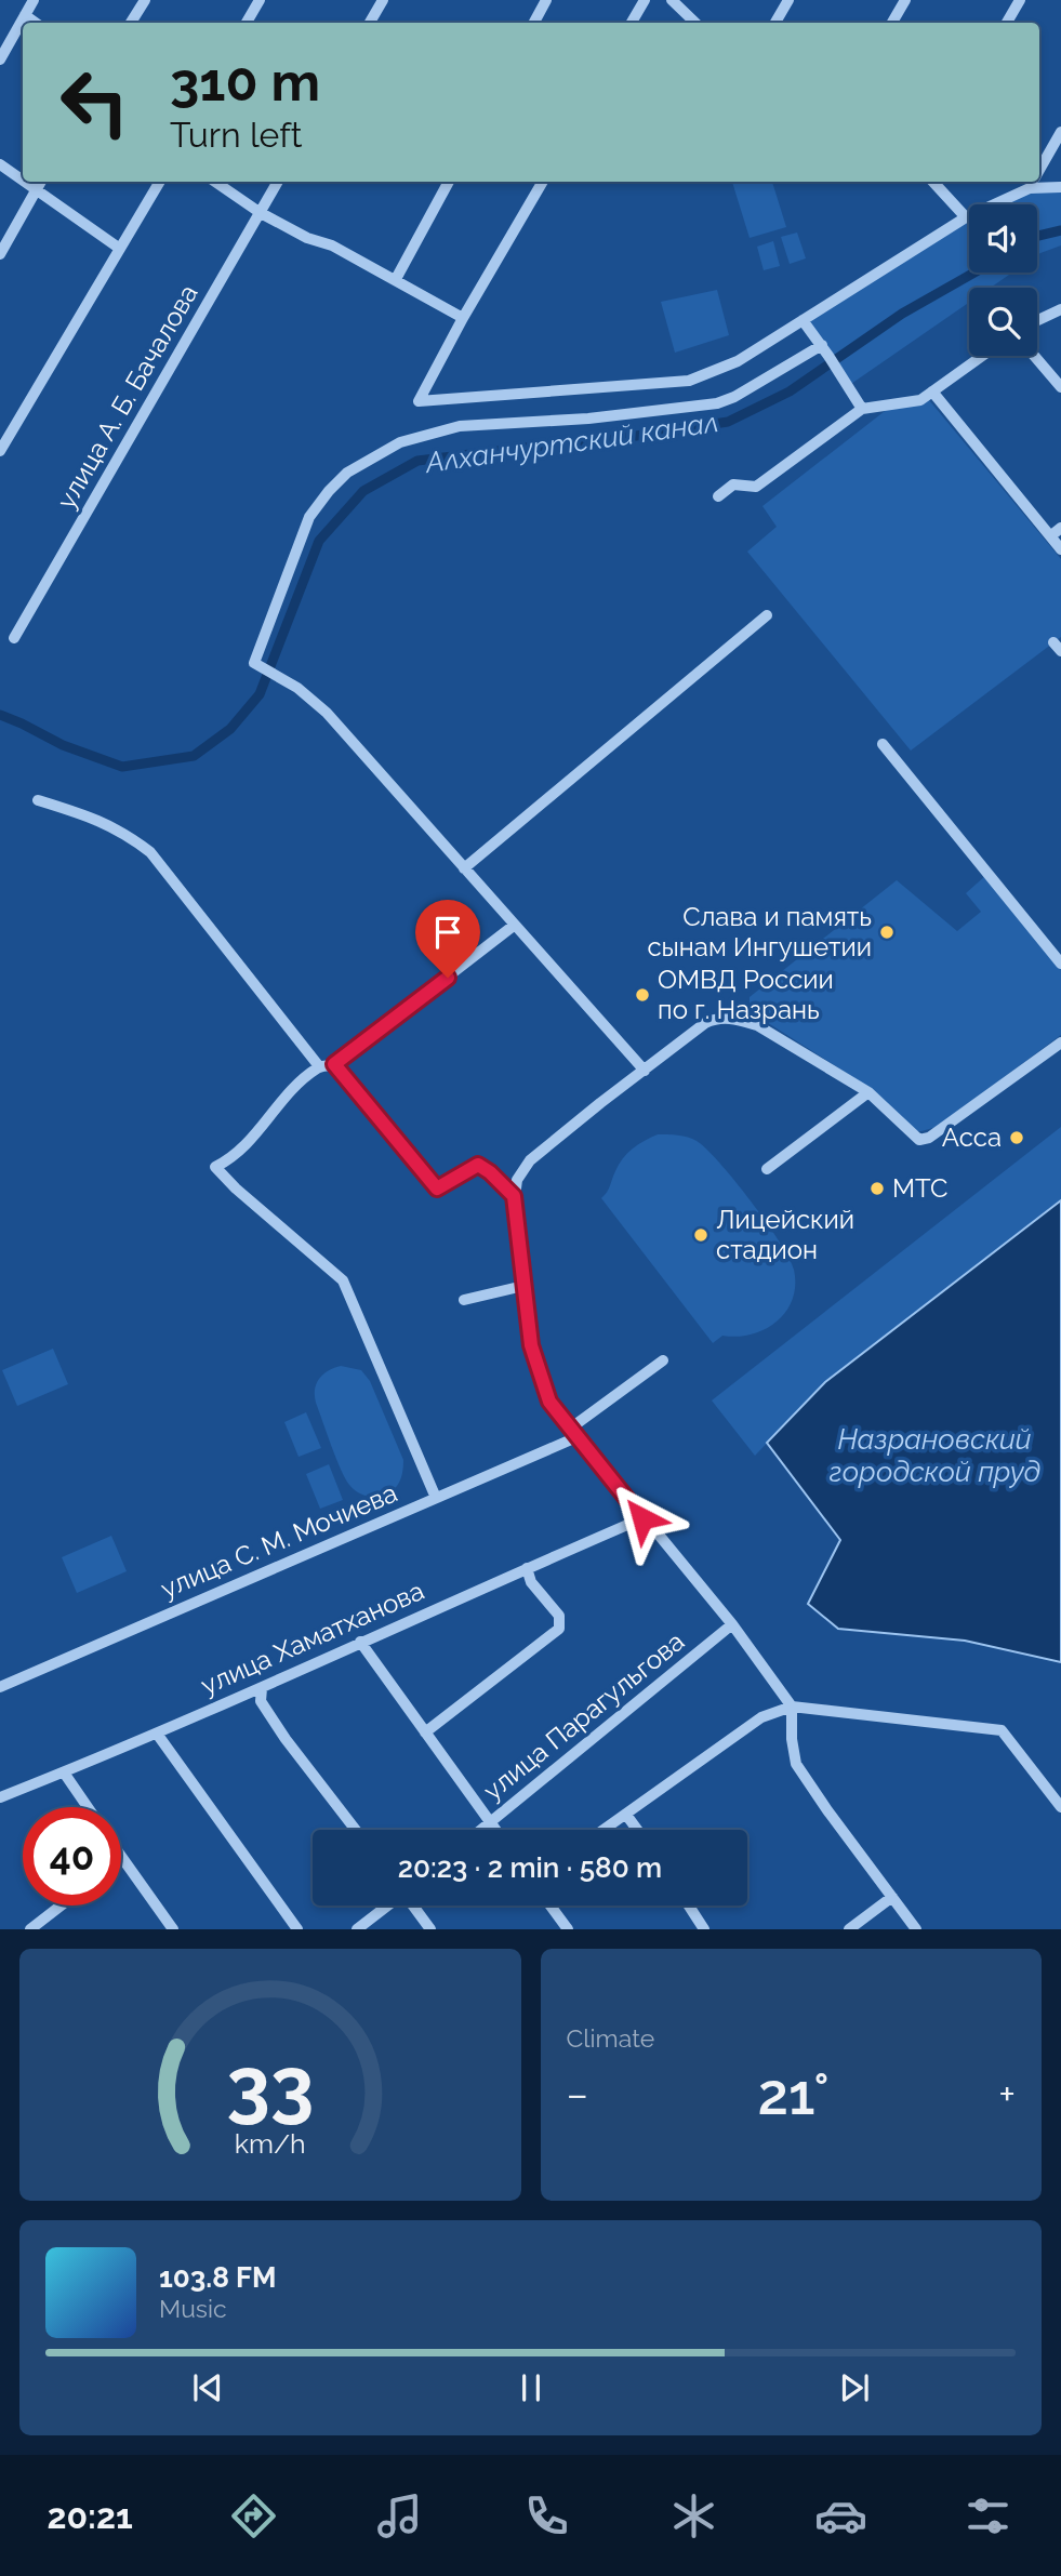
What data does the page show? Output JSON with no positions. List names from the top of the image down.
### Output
{
  "streets": {
    "street": [
      "улица А. Б. Бачалова",
      "улица С. М. Мочиева",
      "улица Хаматханова",
      "улица Парагульгова"
    ]
  },
  "water": ["Алханчуртский канал", "Назрановский городской пруд"],
  "places": [
    "Слава и память сынам Ингушетии",
    "ОМВД России по г. Назрань",
    "Асса",
    "МТС",
    "Лицейский стадион"
  ],
  "page": {
    "turn": ["310 m", "Turn left"],
    "limit": "40",
    "trip": "20:23 · 2 min · 580 m",
    "tile": "Climate",
    "heat": ["−", "21°", "+"],
    "song": ["103.8 FM", "Music"],
    "tabs": "20:21",
    "gauge": ["33", "km/h"]
  }
}
